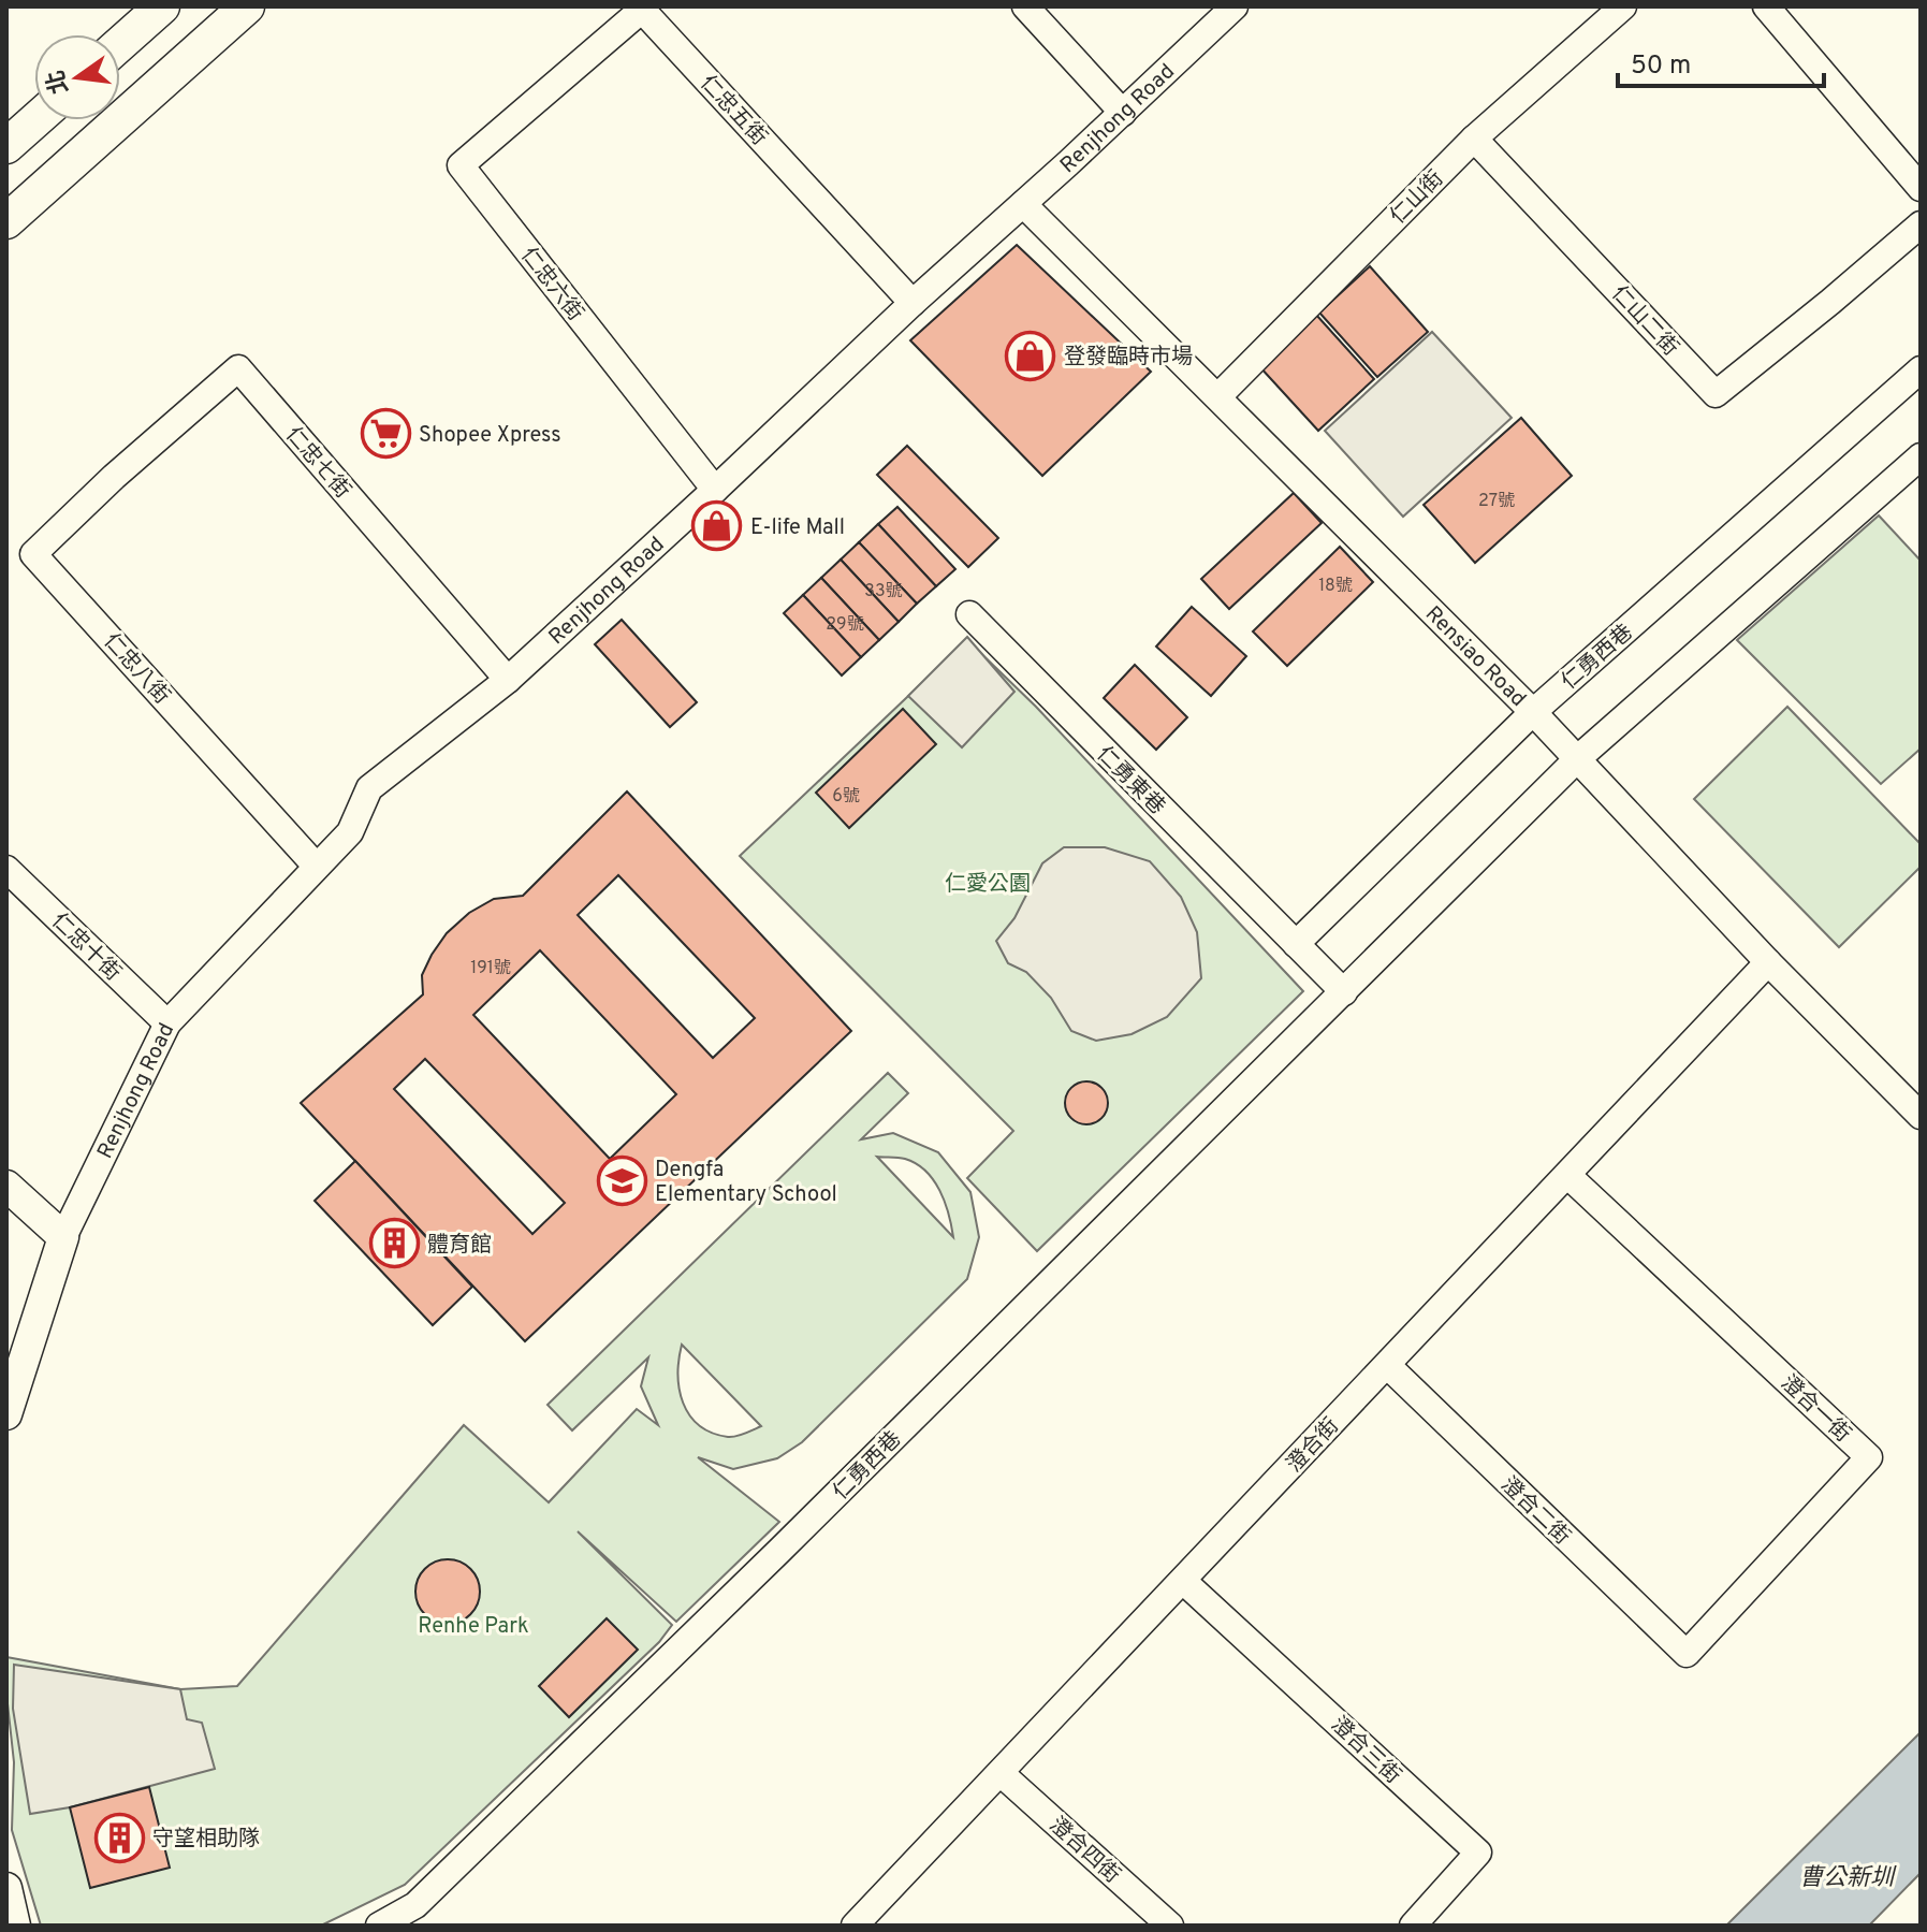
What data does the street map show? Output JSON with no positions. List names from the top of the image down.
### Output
{
  "streets": {
    "street": [
      "仁忠五街",
      "Renjhong Road",
      "仁山街",
      "仁忠六街",
      "仁山二街",
      "仁忠七街",
      "Rensiao Road",
      "仁勇西巷",
      "仁忠八街",
      "仁勇東巷",
      "仁忠十街",
      "澄合一街",
      "澄合街",
      "澄合二街",
      "澄合三街",
      "澄合四街"
    ]
  },
  "crossings": [
    ["仁忠五街", "Renjhong Road"],
    ["仁忠五街", "仁忠六街"],
    ["Renjhong Road", "仁忠六街"],
    ["Renjhong Road", "仁忠七街"],
    ["Renjhong Road", "Rensiao Road"],
    ["Renjhong Road", "仁忠八街"],
    ["Renjhong Road", "仁忠十街"],
    ["仁山街", "仁山二街"],
    ["仁山街", "Rensiao Road"],
    ["仁忠七街", "仁忠八街"],
    ["Rensiao Road", "仁勇西巷"],
    ["Rensiao Road", "澄合街"],
    ["仁勇西巷", "仁勇東巷"],
    ["澄合一街", "澄合街"],
    ["澄合一街", "澄合二街"],
    ["澄合街", "澄合二街"],
    ["澄合街", "澄合三街"],
    ["澄合街", "澄合四街"]
  ],
  "water": ["曹公新圳"],
  "parks": ["仁愛公園", "Renhe Park"],
  "places": {
    "shop": ["登發臨時市場", "E-life Mall"],
    "supermarket": ["Shopee Xpress"],
    "school or university": ["Dengfa Elementary School"],
    "building": ["體育館", "守望相助隊"]
  },
  "house_numbers": [
    "27號",
    "18號",
    "33號",
    "29號",
    "6號",
    "191號"
  ],
  "scale_bar": "50 m",
  "north": "left"
}
